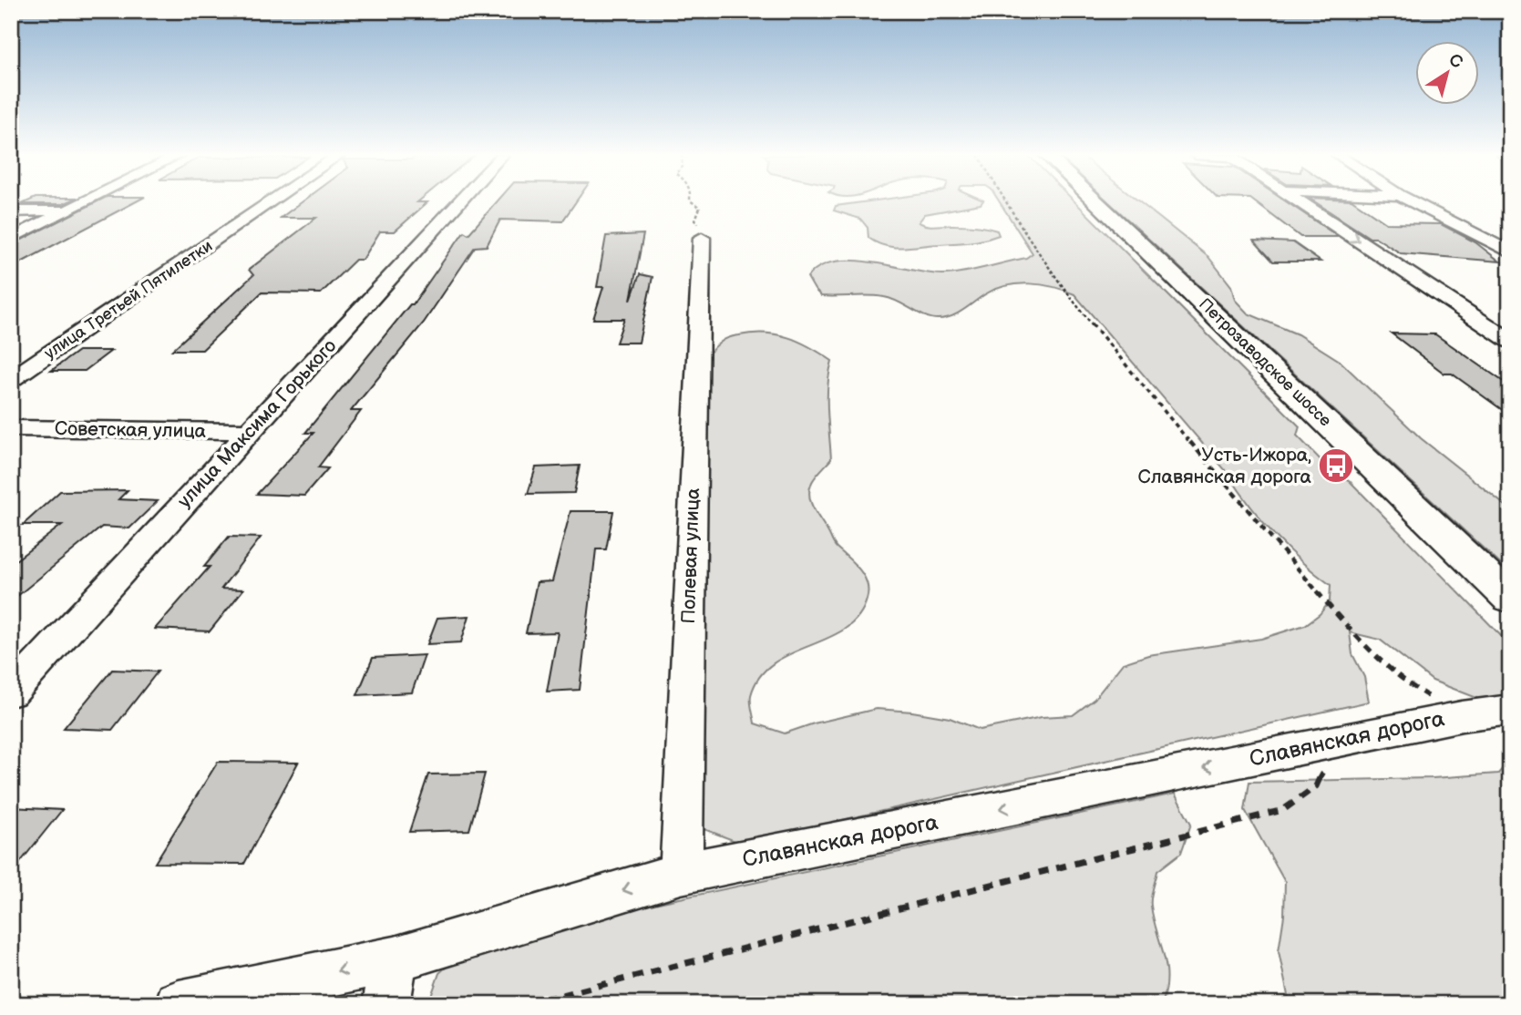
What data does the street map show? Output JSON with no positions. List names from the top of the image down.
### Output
{
  "streets": {
    "main road": ["Петрозаводское шоссе"],
    "street": [
      "улица Третьей Пятилетки",
      "улица Максима Горького",
      "Советская улица",
      "Полевая улица",
      "Славянская дорога"
    ]
  },
  "crossings": [
    ["улица Максима Горького", "Советская улица"],
    ["Полевая улица", "Славянская дорога"]
  ],
  "one_way": ["Славянская дорога"],
  "places": {
    "bus stop": ["Усть-Ижора, Славянская дорога"]
  },
  "north": "top right"
}
